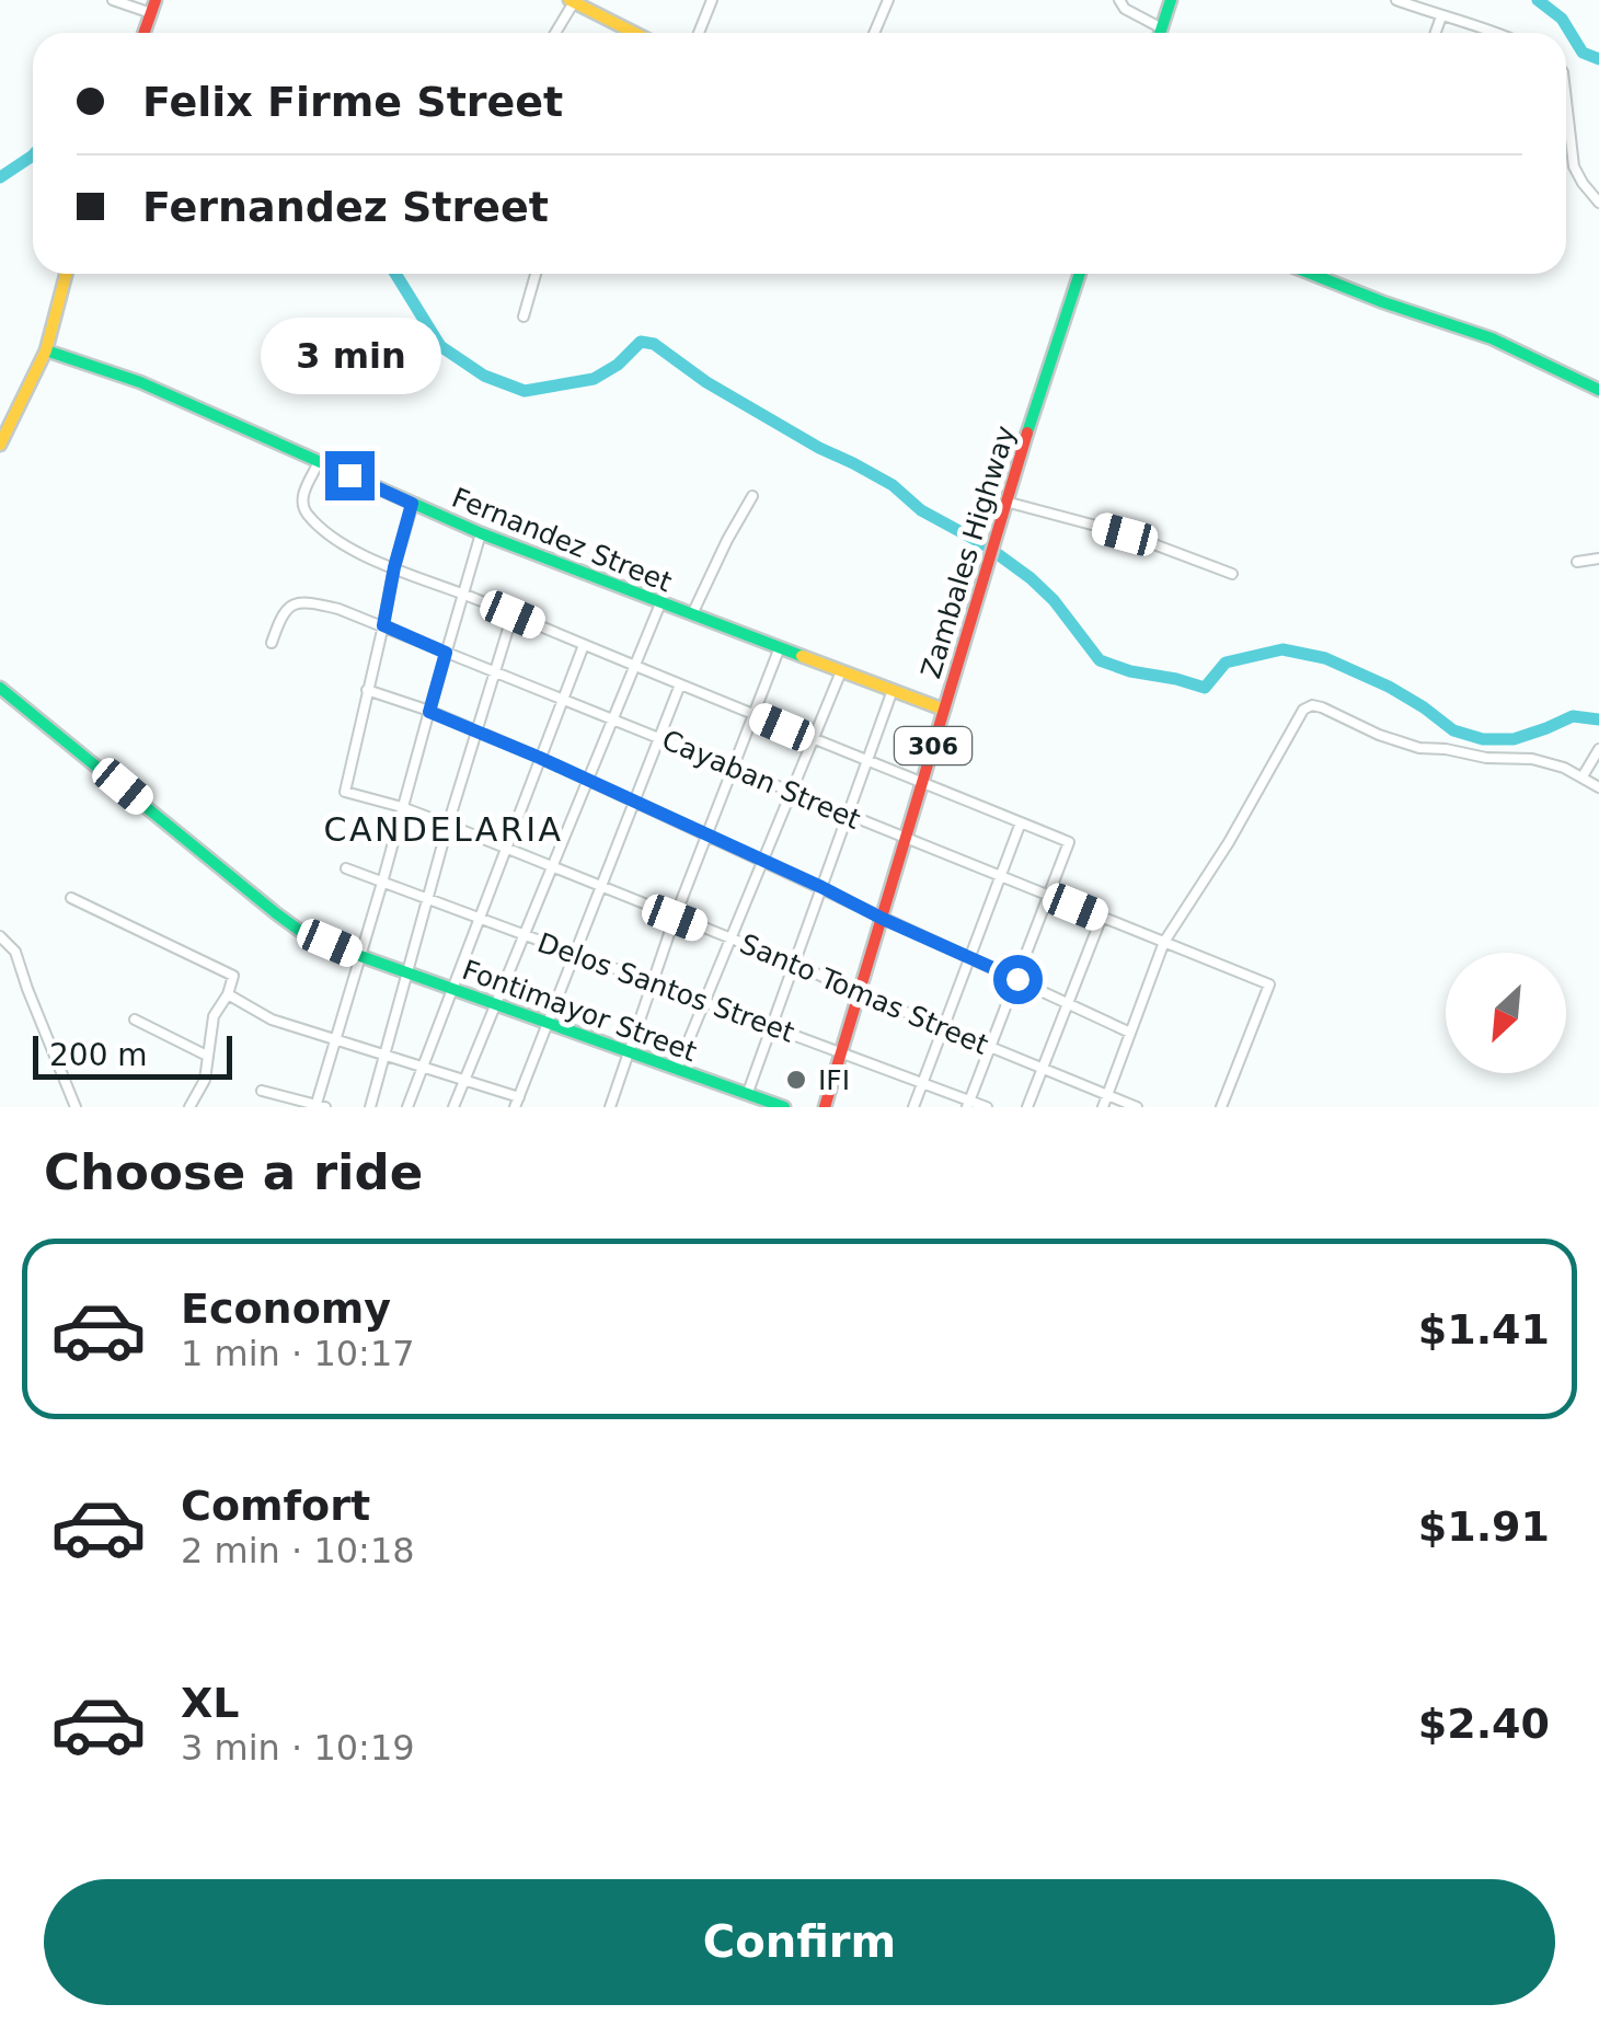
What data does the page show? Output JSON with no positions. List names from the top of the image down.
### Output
{
  "streets": {
    "street": [
      "Fernandez Street",
      "Zambales Highway",
      "306",
      "Cayaban Street",
      "Delos Santos Street",
      "Santo Tomas Street",
      "Fontimayor Street"
    ]
  },
  "crossings": [
    ["Fernandez Street", "Zambales Highway"],
    ["Zambales Highway", "Cayaban Street"],
    ["Zambales Highway", "Delos Santos Street"],
    ["Zambales Highway", "Santo Tomas Street"]
  ],
  "districts": ["CANDELARIA"],
  "places": ["IFI"],
  "scale_bar": "200 m",
  "north": "bottom left",
  "page": {
    "banner": ["Felix Firme Street", "Fernandez Street"],
    "bubble": "3 min",
    "scale": "200 m",
    "heading": "Choose a ride",
    "list": [
      {
        "name": "Economy",
        "note": "1 min · 10:17",
        "value": "$1.41"
      },
      {
        "name": "Comfort",
        "note": "2 min · 10:18",
        "value": "$1.91"
      },
      {
        "name": "XL",
        "note": "3 min · 10:19",
        "value": "$2.40"
      }
    ],
    "buttons": "Confirm"
  }
}
